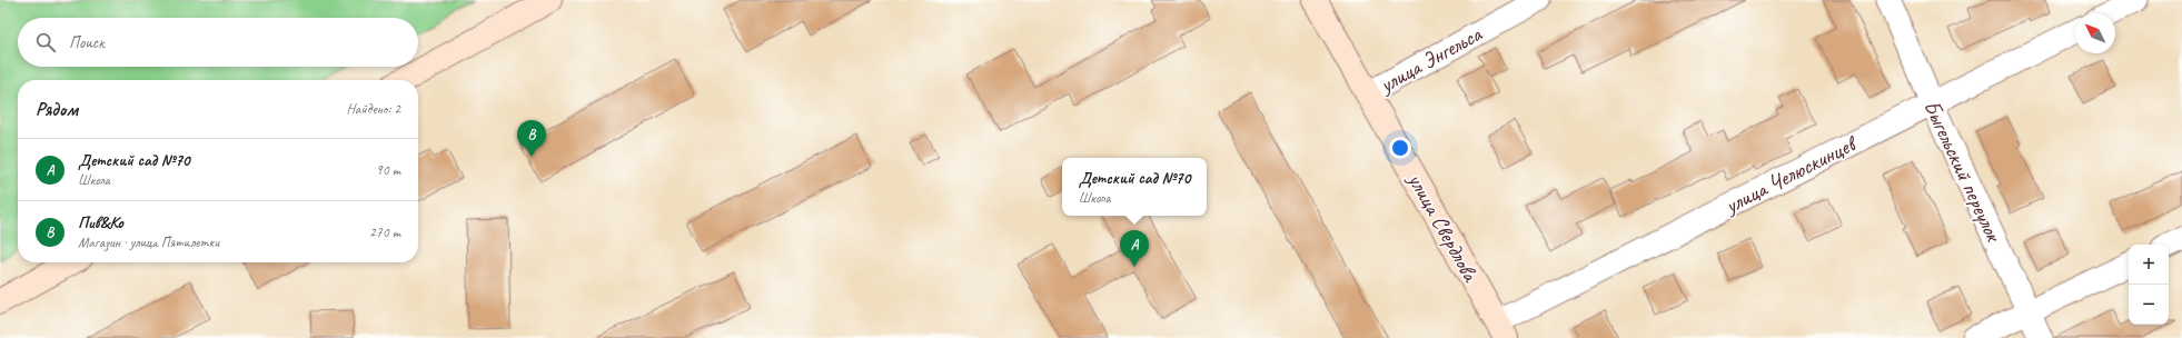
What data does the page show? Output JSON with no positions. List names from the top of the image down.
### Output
{
  "streets": {
    "street": [
      "улица Энгельса",
      "Быгельский переулок",
      "улица Челюскинцев",
      "улица Свердлова"
    ]
  },
  "crossings": [
    ["улица Энгельса", "улица Свердлова"],
    ["Быгельский переулок", "улица Челюскинцев"],
    ["улица Челюскинцев", "улица Свердлова"]
  ],
  "north": "top left",
  "page": {
    "search": "Поиск",
    "heading": ["Рядом", "Найдено: 2"],
    "pins": ["B", "A"],
    "list": [
      {
        "mark": "A",
        "name": "Детский сад №70",
        "note": "Школа",
        "value": "90 m"
      },
      {
        "mark": "B",
        "name": "Пив&Ко",
        "note": "Магазин · улица Пятилетки",
        "value": "270 m"
      }
    ],
    "popup": ["Детский сад №70", "Школа"],
    "map_buttons": ["+", "−"]
  }
}
